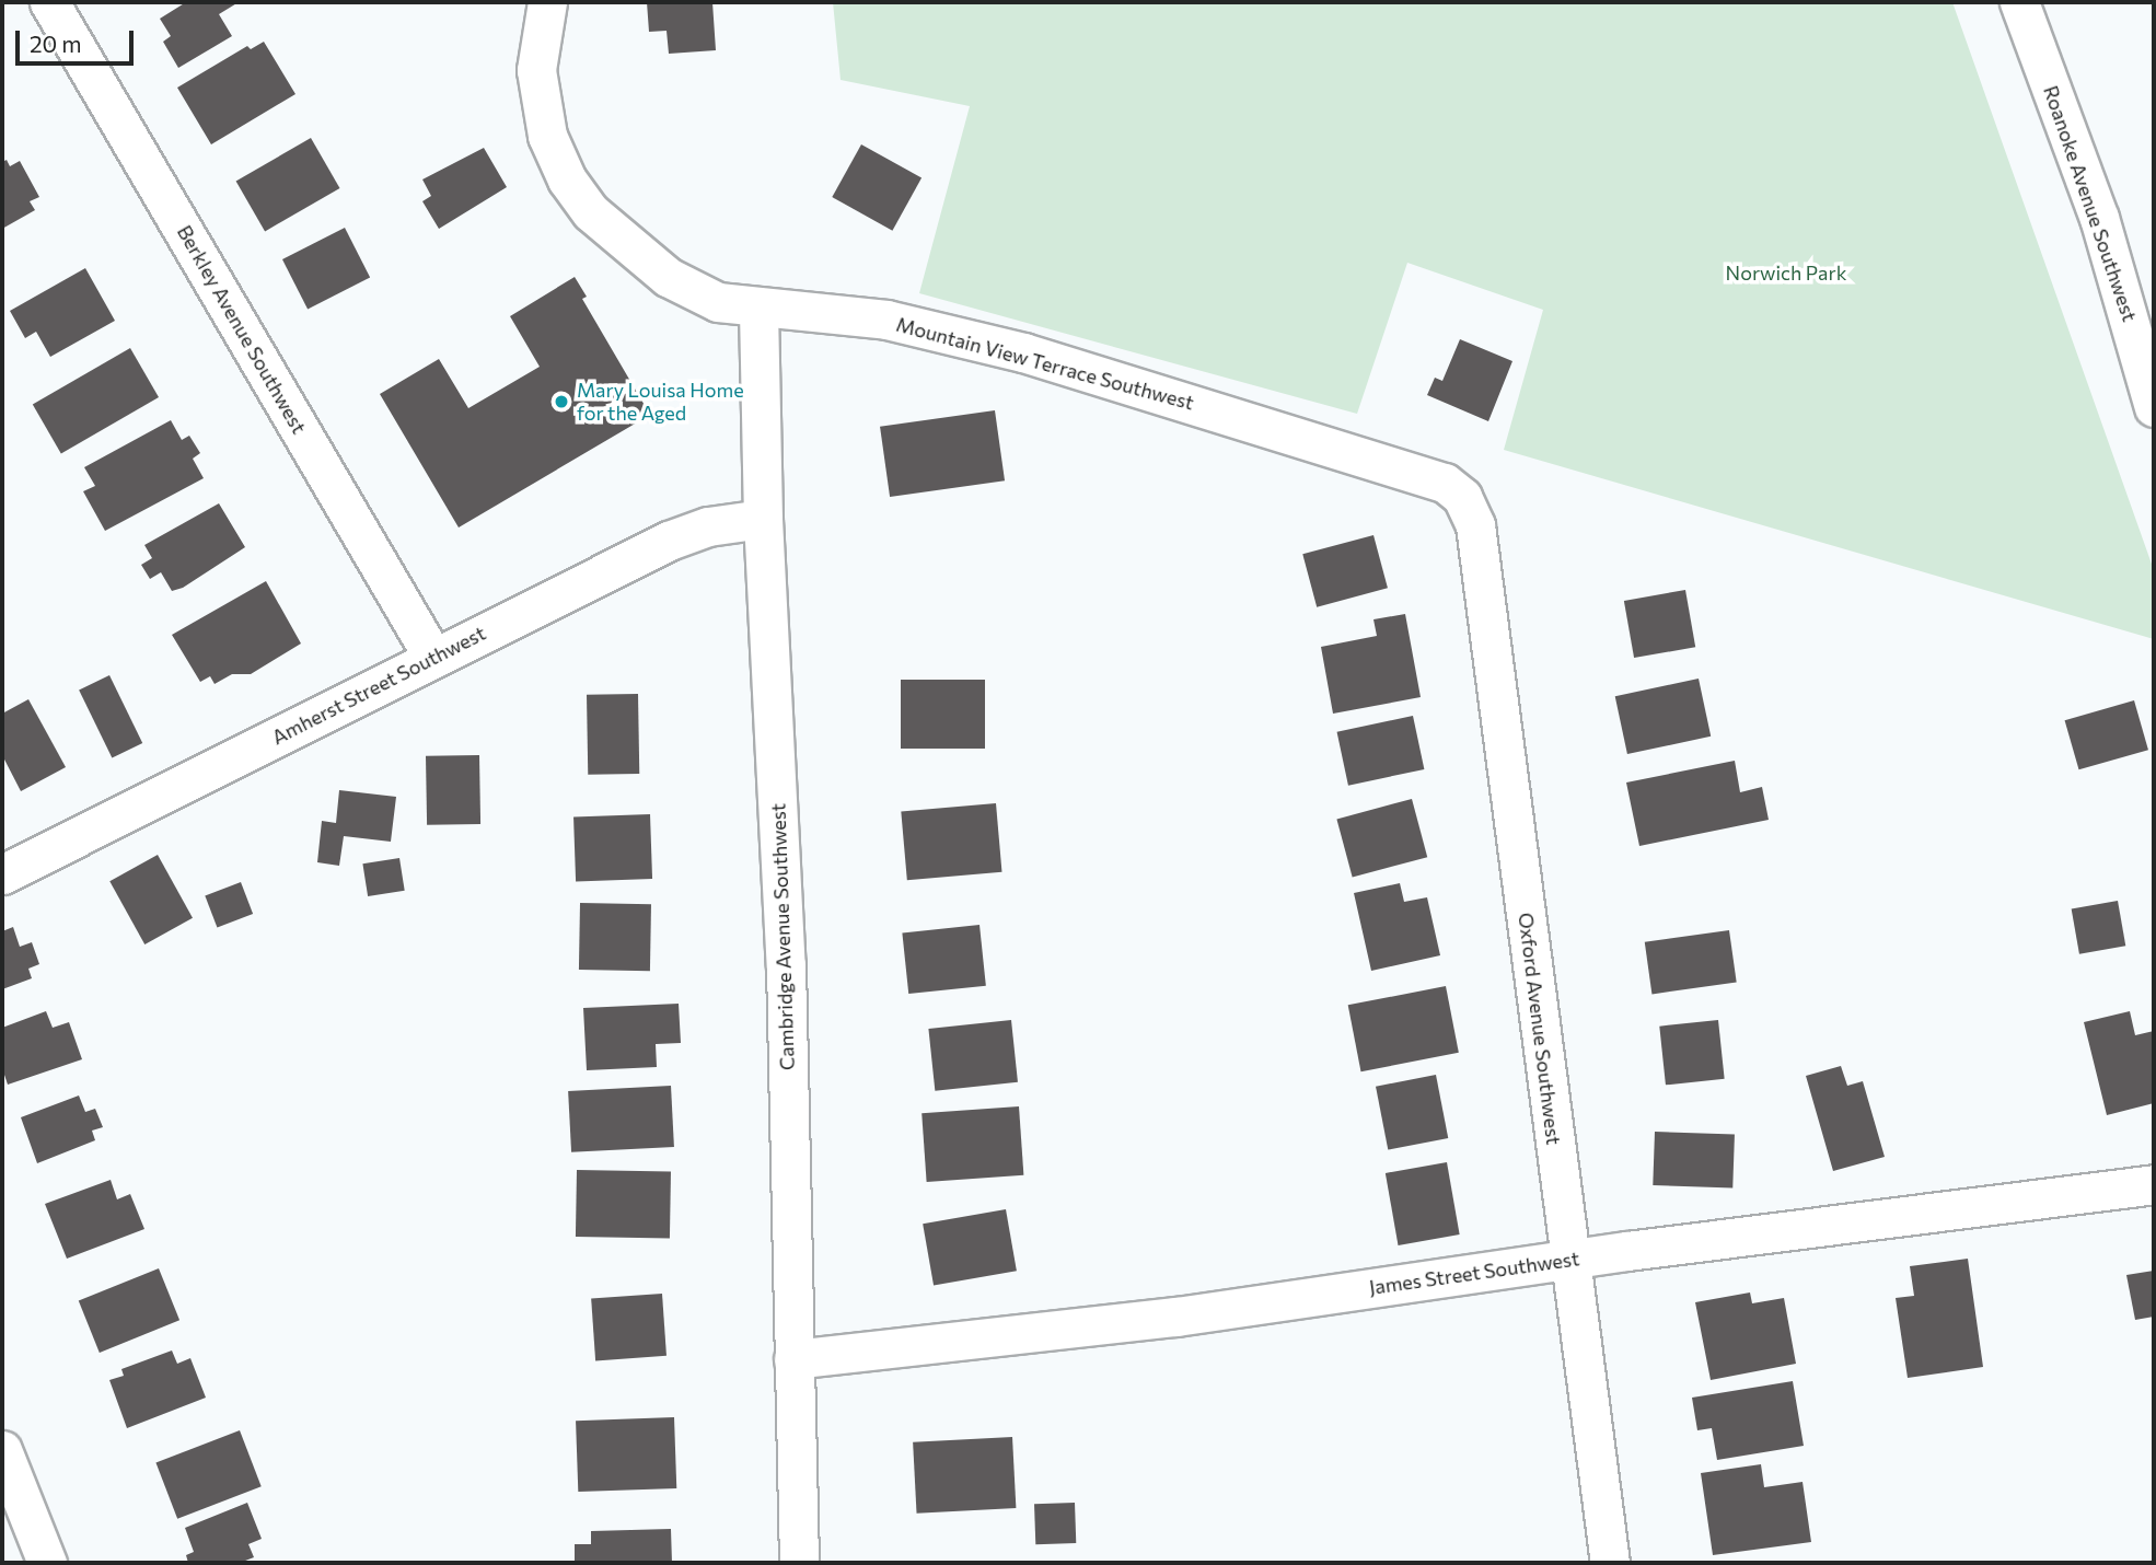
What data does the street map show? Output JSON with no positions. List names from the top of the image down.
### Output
{
  "streets": {
    "street": [
      "Roanoke Avenue Southwest",
      "Berkley Avenue Southwest",
      "Mountain View Terrace Southwest",
      "Amherst Street Southwest",
      "Cambridge Avenue Southwest",
      "Oxford Avenue Southwest",
      "James Street Southwest"
    ]
  },
  "crossings": [
    ["Berkley Avenue Southwest", "Amherst Street Southwest"],
    ["Mountain View Terrace Southwest", "Cambridge Avenue Southwest"],
    ["Mountain View Terrace Southwest", "Oxford Avenue Southwest"],
    ["Amherst Street Southwest", "Cambridge Avenue Southwest"],
    ["Cambridge Avenue Southwest", "James Street Southwest"],
    ["Oxford Avenue Southwest", "James Street Southwest"]
  ],
  "parks": ["Norwich Park"],
  "places": ["Mary Louisa Home for the Aged"],
  "scale_bar": "20 m"
}
